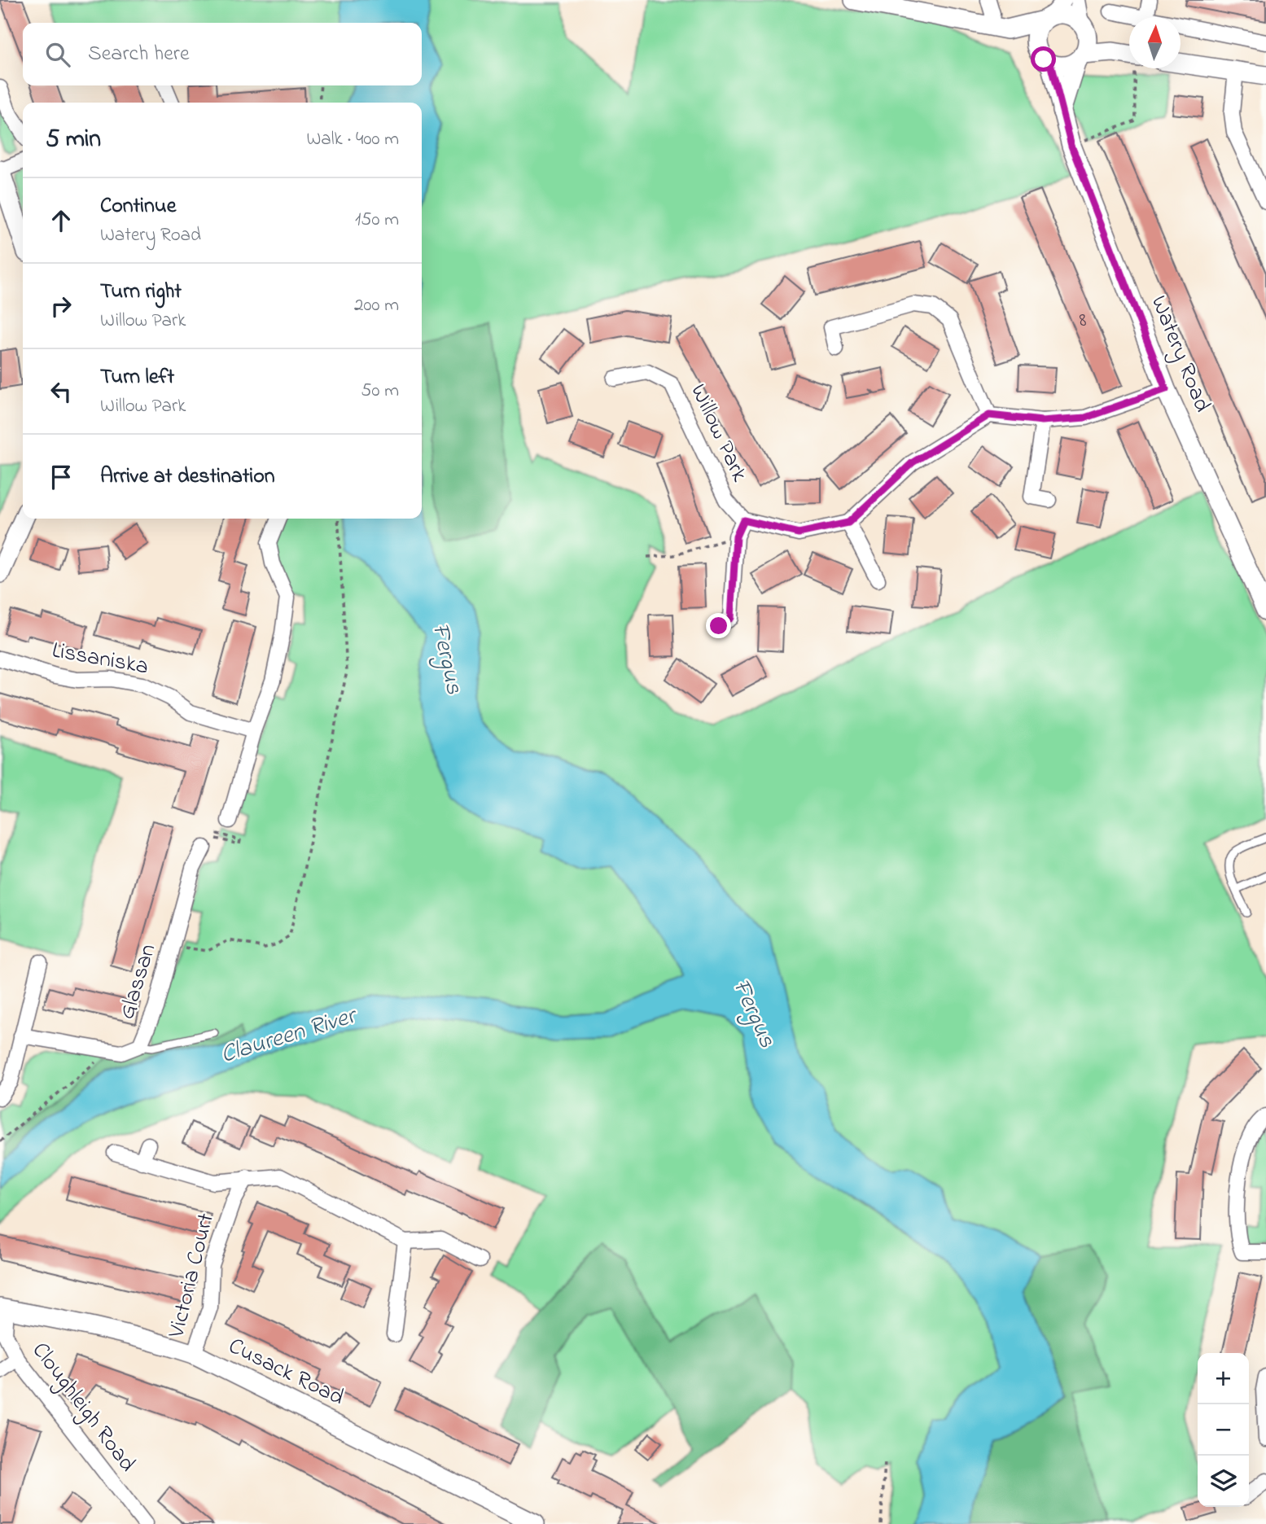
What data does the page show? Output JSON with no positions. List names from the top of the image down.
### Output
{
  "streets": {
    "street": [
      "Watery Road",
      "Willow Park",
      "Lissaniska",
      "Glassan",
      "Victoria Court",
      "Cusack Road",
      "Cloughleigh Road"
    ]
  },
  "crossings": [
    ["Victoria Court", "Cusack Road"],
    ["Cusack Road", "Cloughleigh Road"]
  ],
  "water": ["Fergus", "Claureen River"],
  "house_numbers": ["8"],
  "north": "top",
  "page": {
    "search": "Search here",
    "heading": ["5 min", "Walk · 400 m"],
    "list": [
      ["Continue", "Watery Road", "150 m"],
      ["Turn right", "Willow Park", "200 m"],
      ["Turn left", "Willow Park", "50 m"],
      "Arrive at destination"
    ],
    "map_buttons": ["+", "−"]
  }
}
